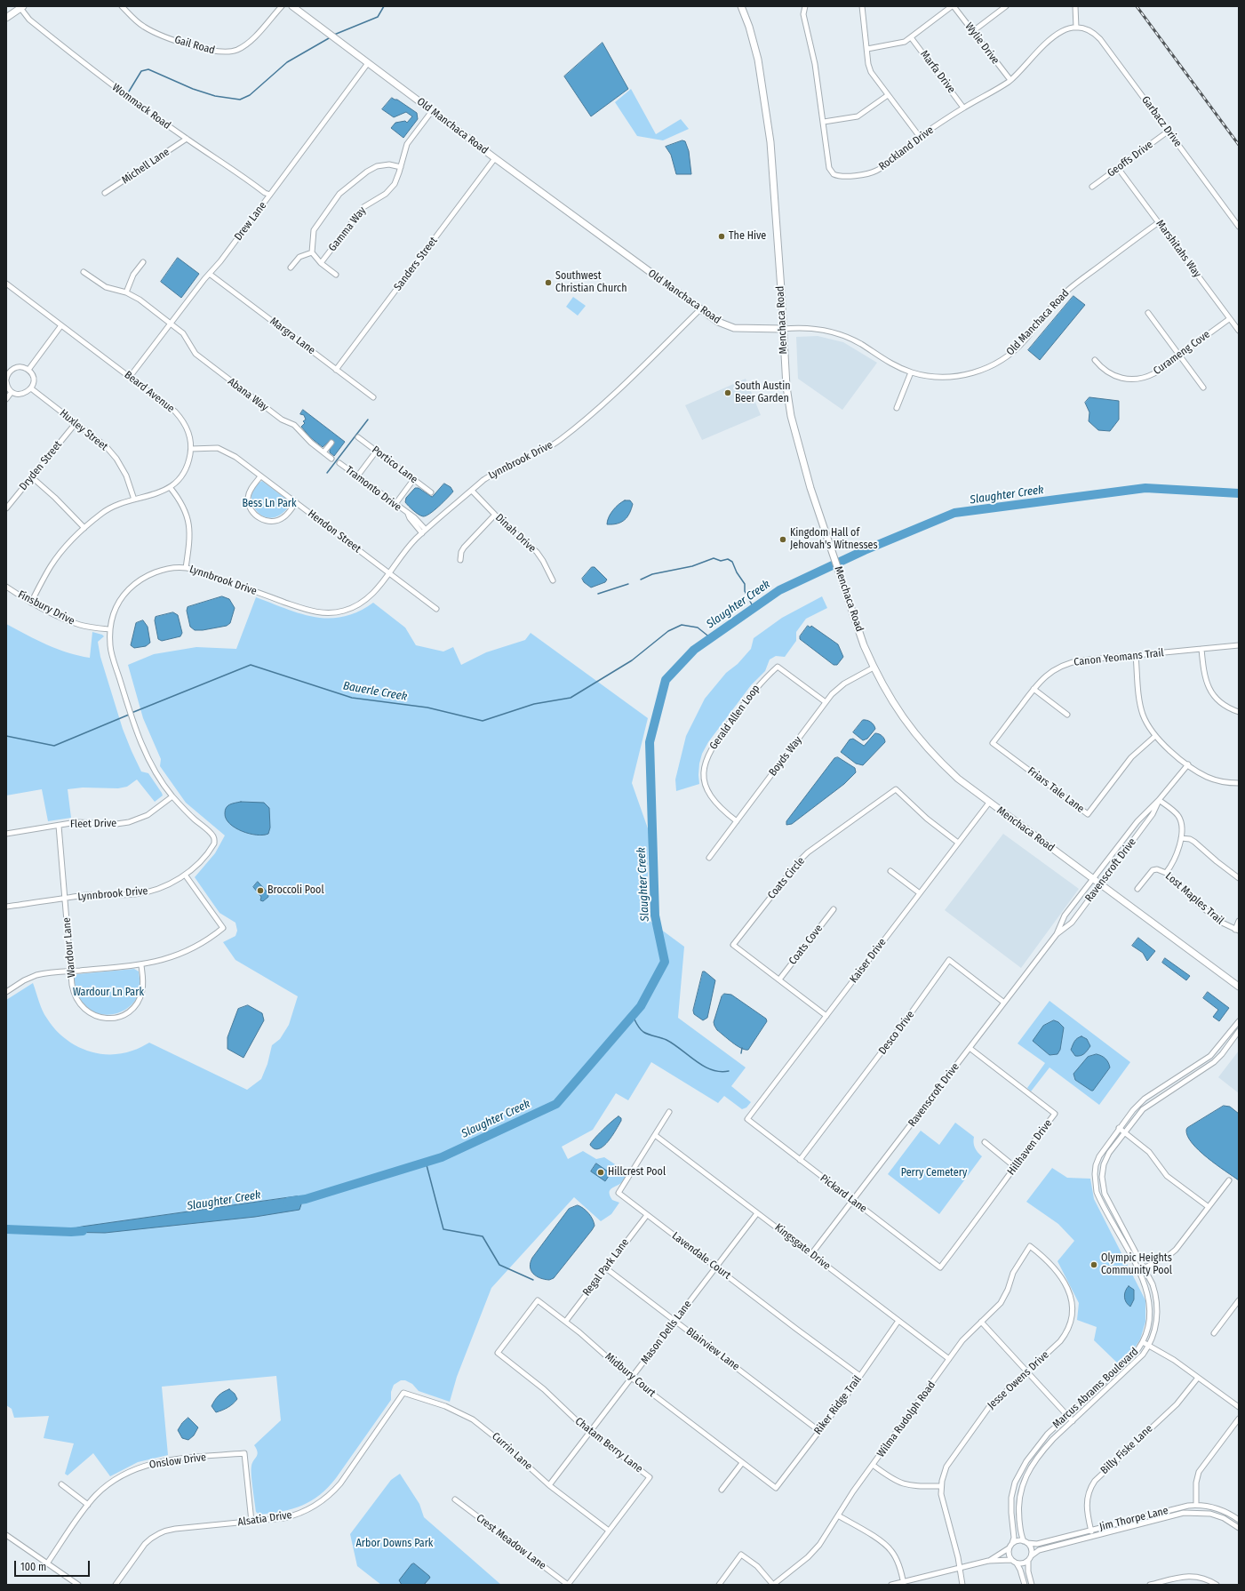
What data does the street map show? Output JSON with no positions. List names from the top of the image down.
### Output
{
  "streets": {
    "main road": ["Old Manchaca Road", "Menchaca Road"],
    "street": [
      "Wylie Drive",
      "Gail Road",
      "Marfa Drive",
      "Wommack Road",
      "Garbacz Drive",
      "Rockland Drive",
      "Geoffs Drive",
      "Michell Lane",
      "Drew Lane",
      "Gamma Way",
      "Marshitahs Way",
      "Sanders Street",
      "Margra Lane",
      "Curameng Cove",
      "Beard Avenue",
      "Abana Way",
      "Huxley Street",
      "Lynnbrook Drive",
      "Portico Lane",
      "Dryden Street",
      "Tramonto Drive",
      "Hendon Street",
      "Dinah Drive",
      "Finsbury Drive",
      "Canon Yeomans Trail",
      "Gerald Allen Loop",
      "Boyds Way",
      "Friars Tale Lane",
      "Fleet Drive",
      "Ravenscroft Drive",
      "Coats Circle",
      "Lost Maples Trail",
      "Coats Cove",
      "Wardour Lane",
      "Kaiser Drive",
      "Desco Drive",
      "Hillhaven Drive",
      "Pickard Lane",
      "Kingsgate Drive",
      "Lavendale Court",
      "Regal Park Lane",
      "Mason Dells Lane",
      "Blairview Lane",
      "Midbury Court",
      "Jesse Owens Drive",
      "Marcus Abrams Boulevard",
      "Riker Ridge Trail",
      "Wilma Rudolph Road",
      "Chatam Berry Lane",
      "Billy Fiske Lane",
      "Currin Lane",
      "Onslow Drive",
      "Alsatia Drive",
      "Jim Thorpe Lane",
      "Crest Meadow Lane"
    ]
  },
  "crossings": [
    ["Wylie Drive", "Rockland Drive"],
    ["Marfa Drive", "Rockland Drive"],
    ["Wommack Road", "Michell Lane"],
    ["Wommack Road", "Drew Lane"],
    ["Garbacz Drive", "Rockland Drive"],
    ["Garbacz Drive", "Geoffs Drive"],
    ["Old Manchaca Road", "Drew Lane"],
    ["Old Manchaca Road", "Gamma Way"],
    ["Old Manchaca Road", "Marshitahs Way"],
    ["Old Manchaca Road", "Sanders Street"],
    ["Old Manchaca Road", "Menchaca Road"],
    ["Old Manchaca Road", "Lynnbrook Drive"],
    ["Geoffs Drive", "Marshitahs Way"],
    ["Drew Lane", "Margra Lane"],
    ["Drew Lane", "Beard Avenue"],
    ["Drew Lane", "Abana Way"],
    ["Marshitahs Way", "Curameng Cove"],
    ["Sanders Street", "Margra Lane"],
    ["Menchaca Road", "Boyds Way"],
    ["Menchaca Road", "Ravenscroft Drive"],
    ["Menchaca Road", "Kaiser Drive"],
    ["Beard Avenue", "Huxley Street"],
    ["Beard Avenue", "Hendon Street"],
    ["Beard Avenue", "Finsbury Drive"],
    ["Huxley Street", "Dryden Street"],
    ["Lynnbrook Drive", "Tramonto Drive"],
    ["Lynnbrook Drive", "Hendon Street"],
    ["Lynnbrook Drive", "Dinah Drive"],
    ["Lynnbrook Drive", "Finsbury Drive"],
    ["Lynnbrook Drive", "Fleet Drive"],
    ["Lynnbrook Drive", "Wardour Lane"],
    ["Canon Yeomans Trail", "Friars Tale Lane"],
    ["Gerald Allen Loop", "Boyds Way"],
    ["Fleet Drive", "Wardour Lane"],
    ["Ravenscroft Drive", "Desco Drive"],
    ["Ravenscroft Drive", "Hillhaven Drive"],
    ["Ravenscroft Drive", "Pickard Lane"],
    ["Ravenscroft Drive", "Kingsgate Drive"],
    ["Coats Circle", "Coats Cove"],
    ["Coats Circle", "Kaiser Drive"],
    ["Kaiser Drive", "Pickard Lane"],
    ["Desco Drive", "Pickard Lane"],
    ["Hillhaven Drive", "Pickard Lane"],
    ["Kingsgate Drive", "Lavendale Court"],
    ["Kingsgate Drive", "Mason Dells Lane"],
    ["Kingsgate Drive", "Riker Ridge Trail"],
    ["Kingsgate Drive", "Wilma Rudolph Road"],
    ["Lavendale Court", "Regal Park Lane"],
    ["Lavendale Court", "Mason Dells Lane"],
    ["Lavendale Court", "Riker Ridge Trail"],
    ["Regal Park Lane", "Blairview Lane"],
    ["Regal Park Lane", "Midbury Court"],
    ["Mason Dells Lane", "Blairview Lane"],
    ["Mason Dells Lane", "Midbury Court"],
    ["Mason Dells Lane", "Chatam Berry Lane"],
    ["Mason Dells Lane", "Currin Lane"],
    ["Blairview Lane", "Riker Ridge Trail"],
    ["Midbury Court", "Riker Ridge Trail"],
    ["Midbury Court", "Chatam Berry Lane"],
    ["Jesse Owens Drive", "Wilma Rudolph Road"],
    ["Marcus Abrams Boulevard", "Jim Thorpe Lane"],
    ["Chatam Berry Lane", "Currin Lane"],
    ["Chatam Berry Lane", "Crest Meadow Lane"],
    ["Billy Fiske Lane", "Jim Thorpe Lane"],
    ["Currin Lane", "Alsatia Drive"],
    ["Onslow Drive", "Alsatia Drive"]
  ],
  "water": ["Slaughter Creek", "Bauerle Creek"],
  "parks": [
    "Bess Ln Park",
    "Wardour Ln Park",
    "Perry Cemetery",
    "Arbor Downs Park"
  ],
  "places": [
    "The Hive",
    "Southwest Christian Church",
    "South Austin Beer Garden",
    "Kingdom Hall of Jehovah's Witnesses",
    "Broccoli Pool",
    "Hillcrest Pool",
    "Olympic Heights Community Pool"
  ],
  "scale_bar": "100 m"
}
